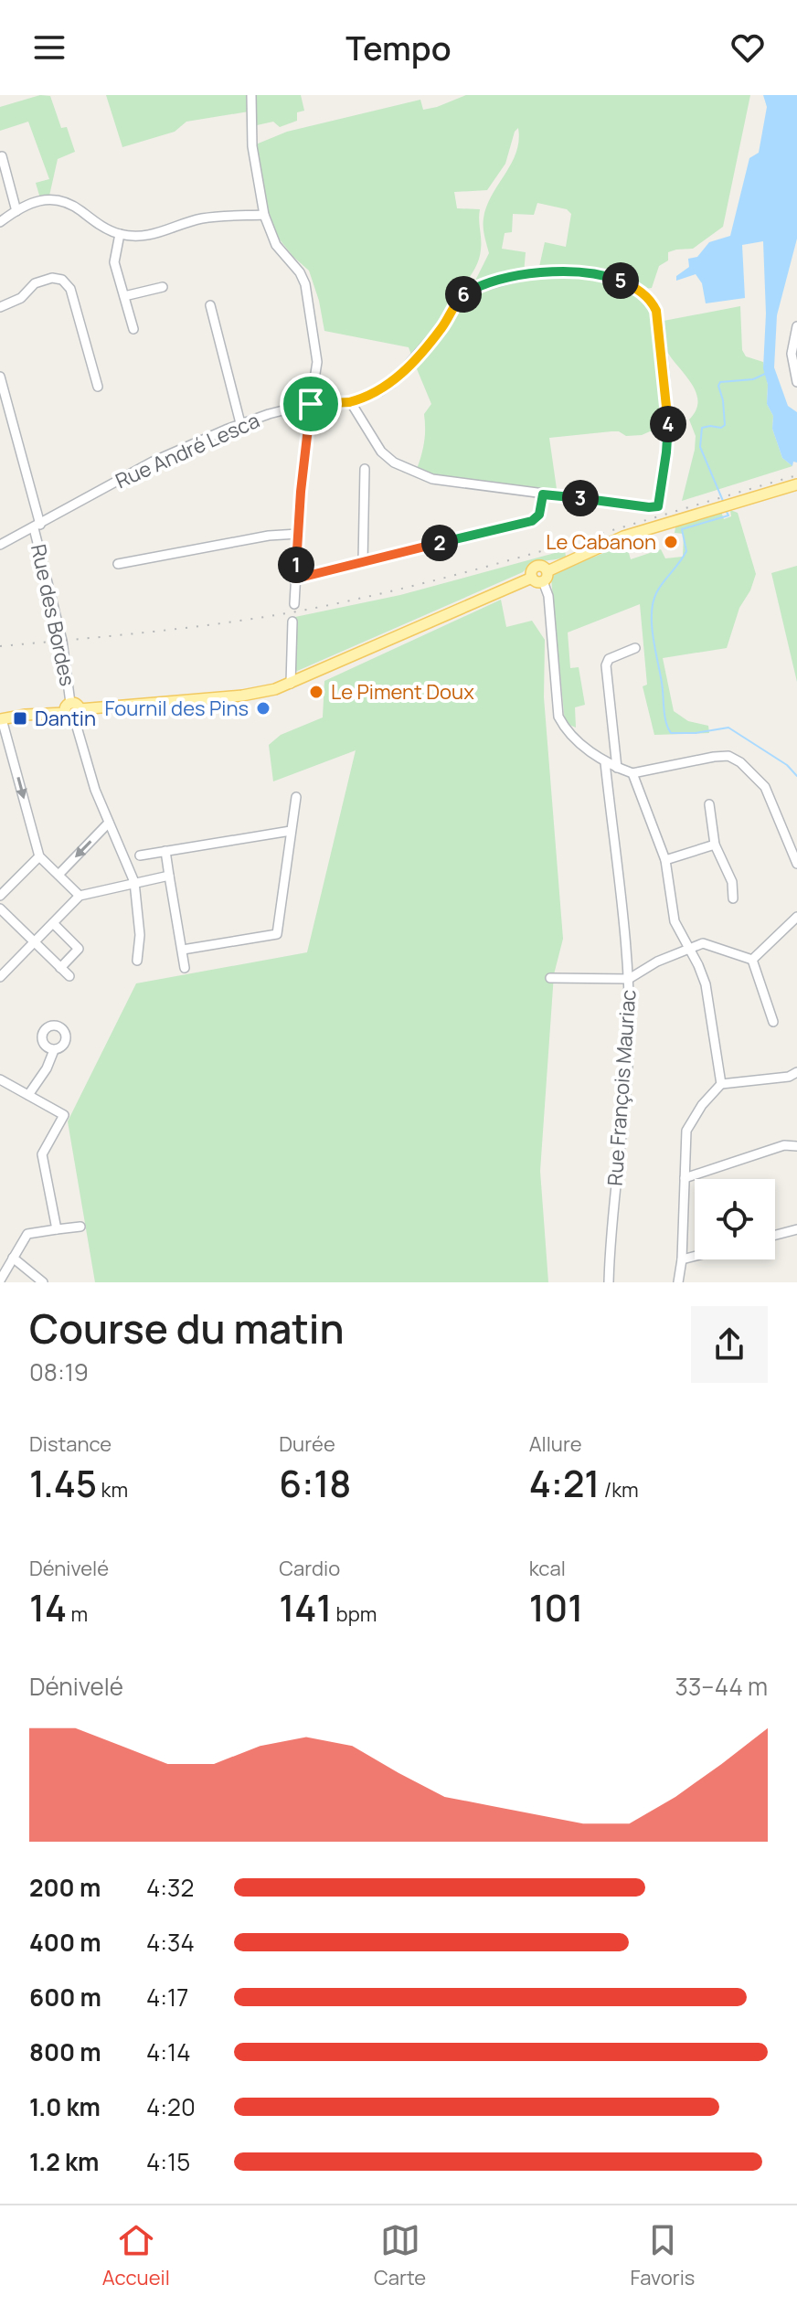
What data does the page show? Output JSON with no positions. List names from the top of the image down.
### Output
{
  "streets": {
    "street": ["Rue André Lesca", "Rue des Bordes", "Rue François Mauriac"]
  },
  "crossings": [
    ["Rue André Lesca", "Rue des Bordes"]
  ],
  "places": {
    "other": ["Le Cabanon", "Le Piment Doux", "Fournil des Pins"],
    "transit": ["Dantin"]
  },
  "page": {
    "header": "Tempo",
    "pins": [
      "5",
      "6",
      "4",
      "3",
      "2",
      "1"
    ],
    "heading": ["Course du matin", "08:19"],
    "stats": [
      ["Distance", "1.45 km"],
      ["Durée", "6:18"],
      ["Allure", "4:21 /km"],
      ["Dénivelé", "14 m"],
      ["Cardio", "141 bpm"],
      ["kcal", "101"]
    ],
    "chart": ["Dénivelé", "33–44 m"],
    "list": [
      {
        "name": "200 m",
        "note": "4:32"
      },
      {
        "name": "400 m",
        "note": "4:34"
      },
      {
        "name": "600 m",
        "note": "4:17"
      },
      {
        "name": "800 m",
        "note": "4:14"
      },
      {
        "name": "1.0 km",
        "note": "4:20"
      },
      {
        "name": "1.2 km",
        "note": "4:15"
      }
    ],
    "tabs": ["Accueil", "Carte", "Favoris"]
  }
}
